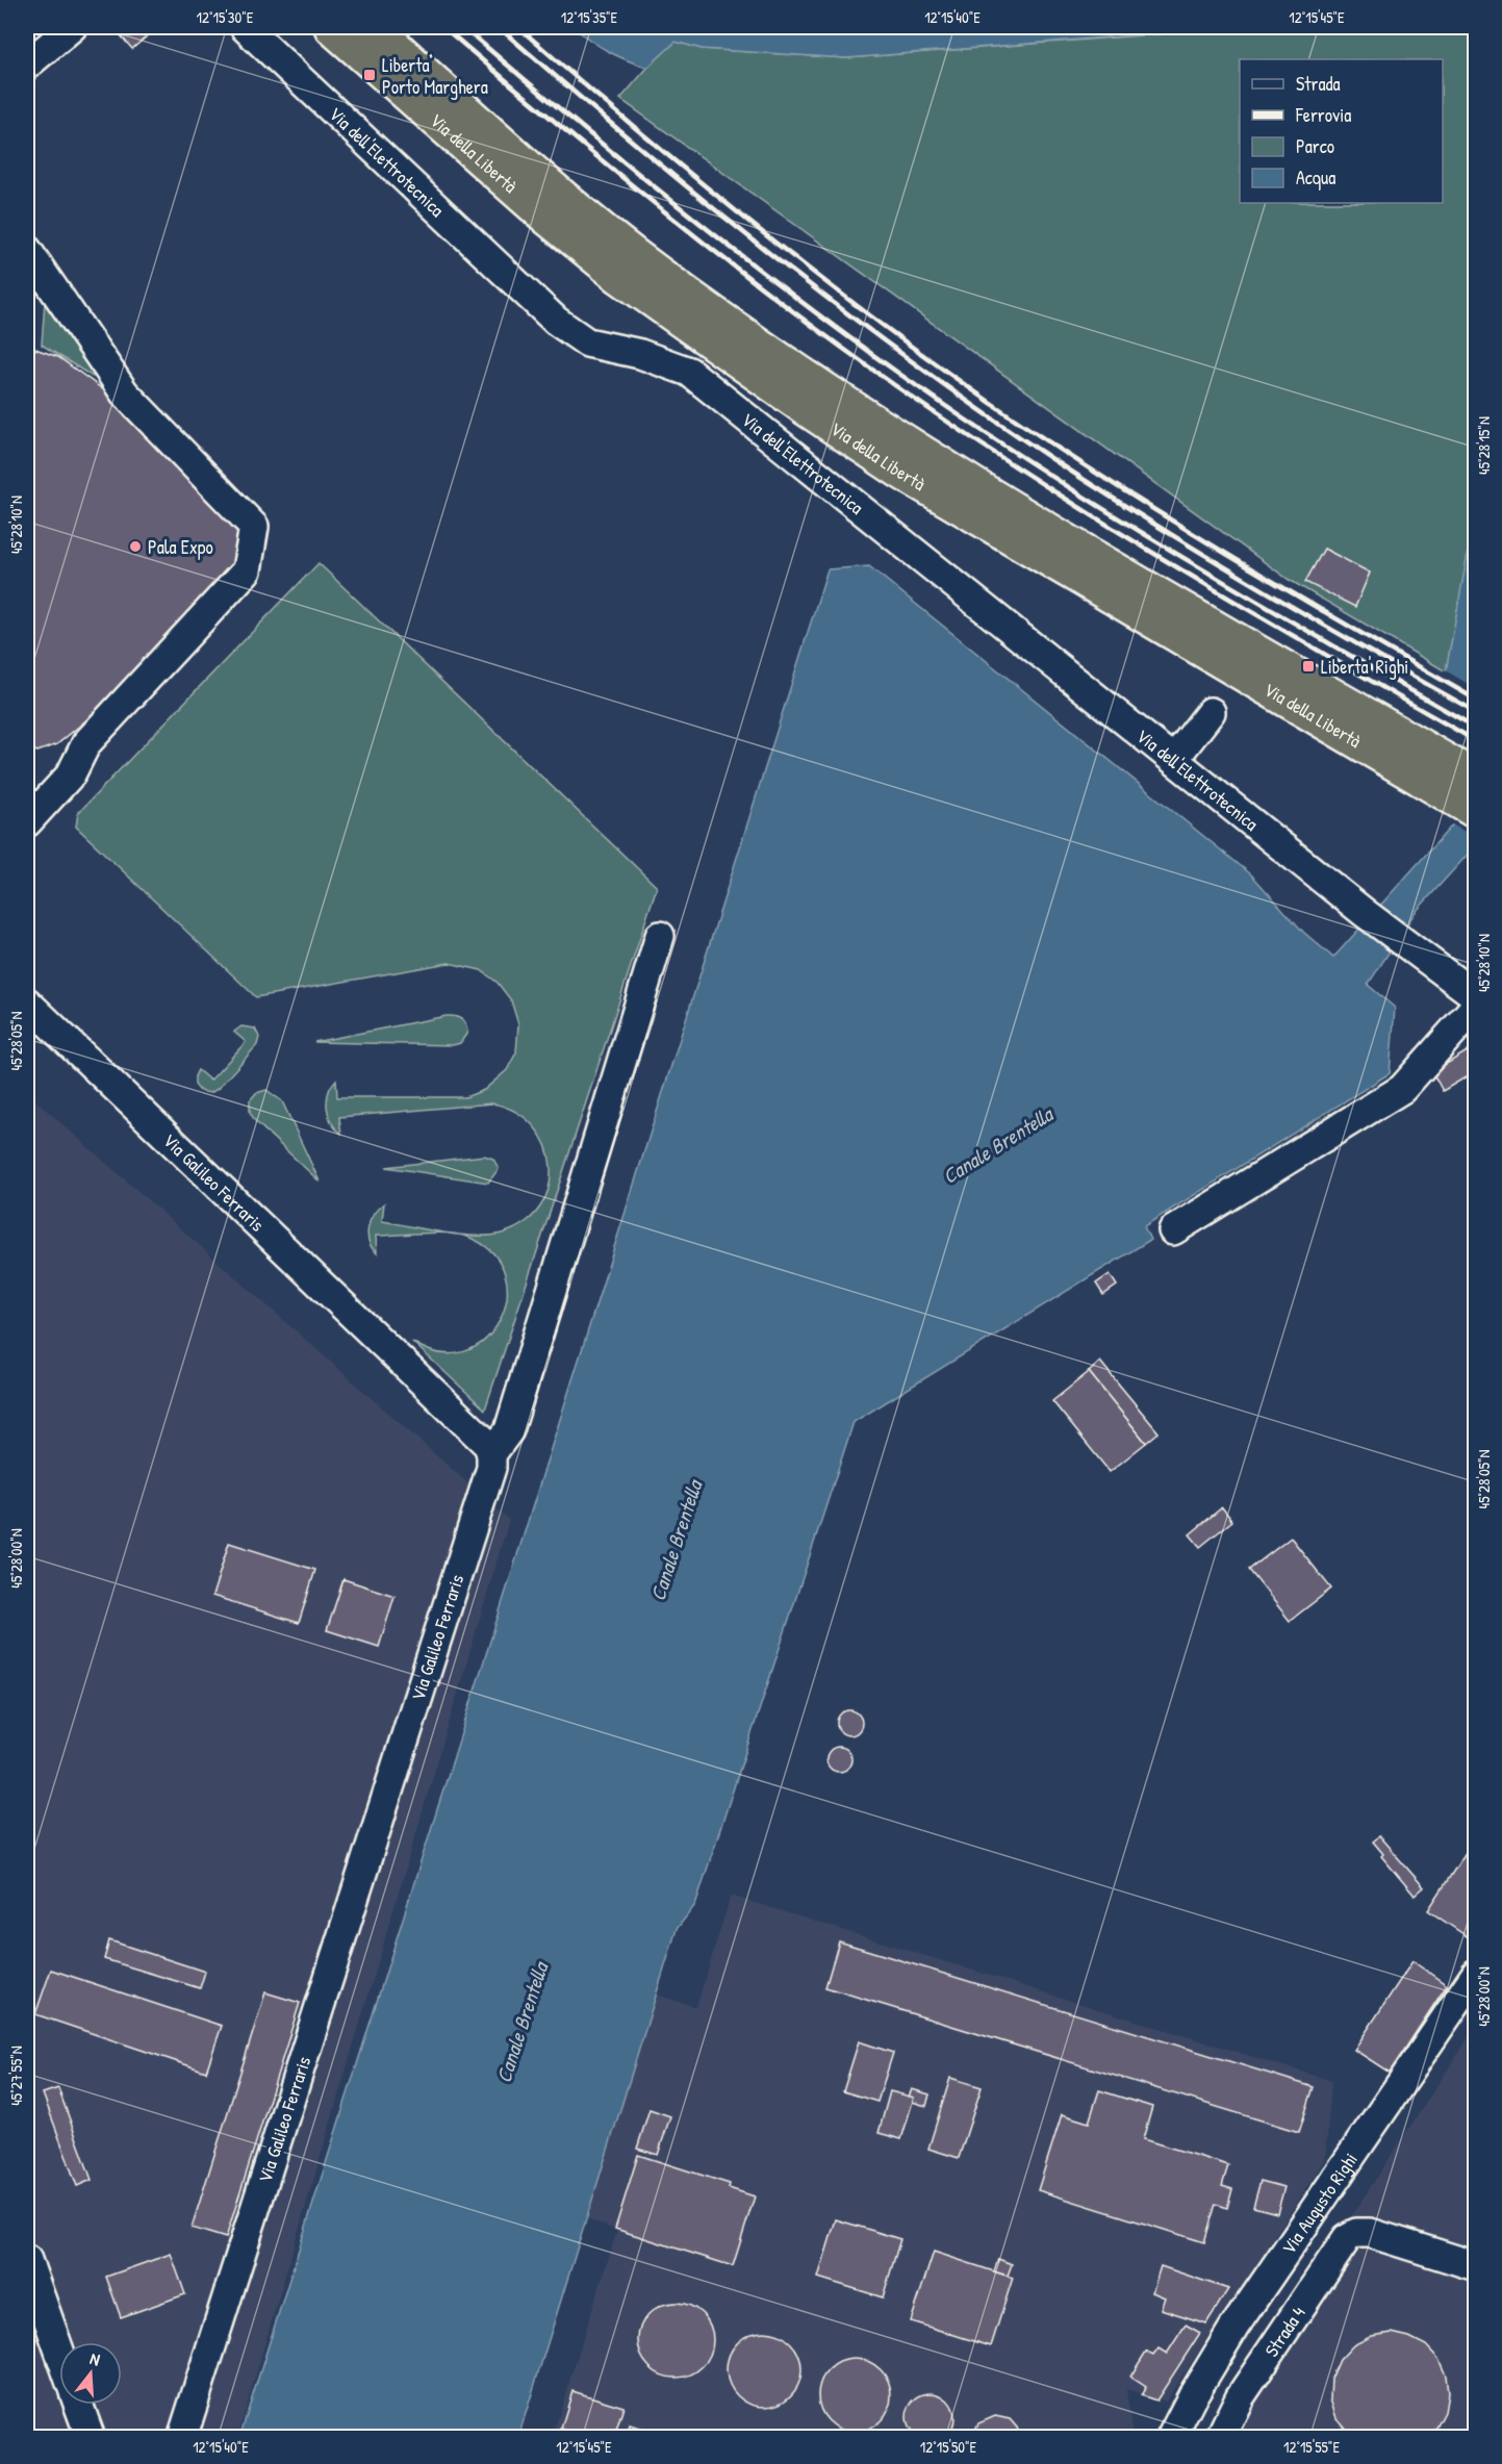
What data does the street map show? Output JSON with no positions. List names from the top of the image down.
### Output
{
  "streets": {
    "highway": ["Via della Libertà"],
    "street": [
      "Via dell'Elettrotecnica",
      "Via Galileo Ferraris",
      "Via Augusto Righi",
      "Strada 4"
    ]
  },
  "water": ["Canale Brentella"],
  "places": {
    "transit": ["Liberta' Porto Marghera", "Liberta' Righi"],
    "other": ["Pala Expo"]
  },
  "legend": [
    "Strada",
    "Ferrovia",
    "Parco",
    "Acqua"
  ],
  "north": "top",
  "coordinates": [
    "12°15'30\"E",
    "12°15'35\"E",
    "12°15'40\"E",
    "12°15'45\"E",
    "45°28'15\"N",
    "45°28'10\"N",
    "45°28'05\"N",
    "45°28'00\"N",
    "45°27'55\"N",
    "12°15'50\"E",
    "12°15'55\"E"
  ]
}
